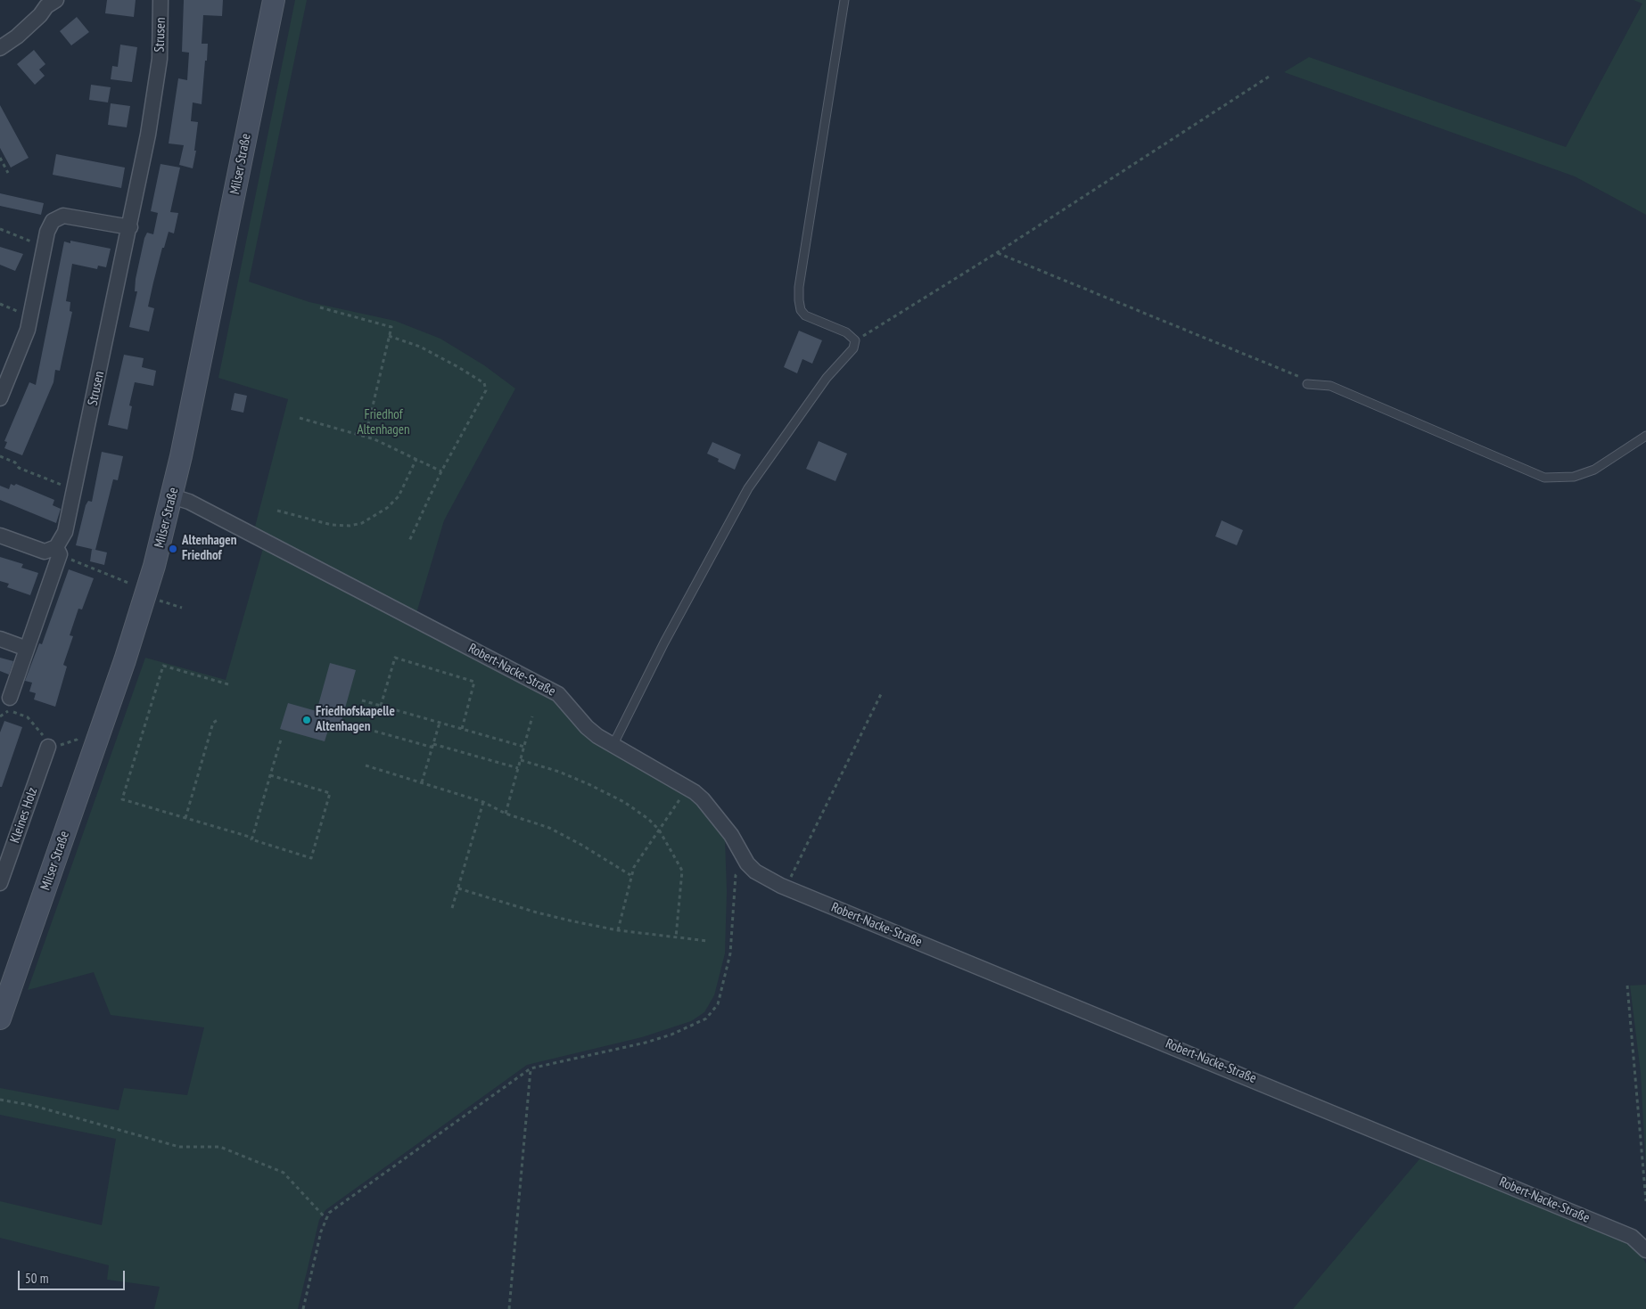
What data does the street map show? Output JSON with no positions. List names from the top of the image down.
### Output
{
  "streets": {
    "main road": ["Milser Straße"],
    "street": ["Strusen", "Robert-Nacke-Straße", "Kleines Holz"]
  },
  "crossings": [
    ["Milser Straße", "Robert-Nacke-Straße"]
  ],
  "parks": ["Friedhof Altenhagen"],
  "places": ["Altenhagen Friedhof", "Friedhofskapelle Altenhagen"],
  "scale_bar": "50 m"
}
